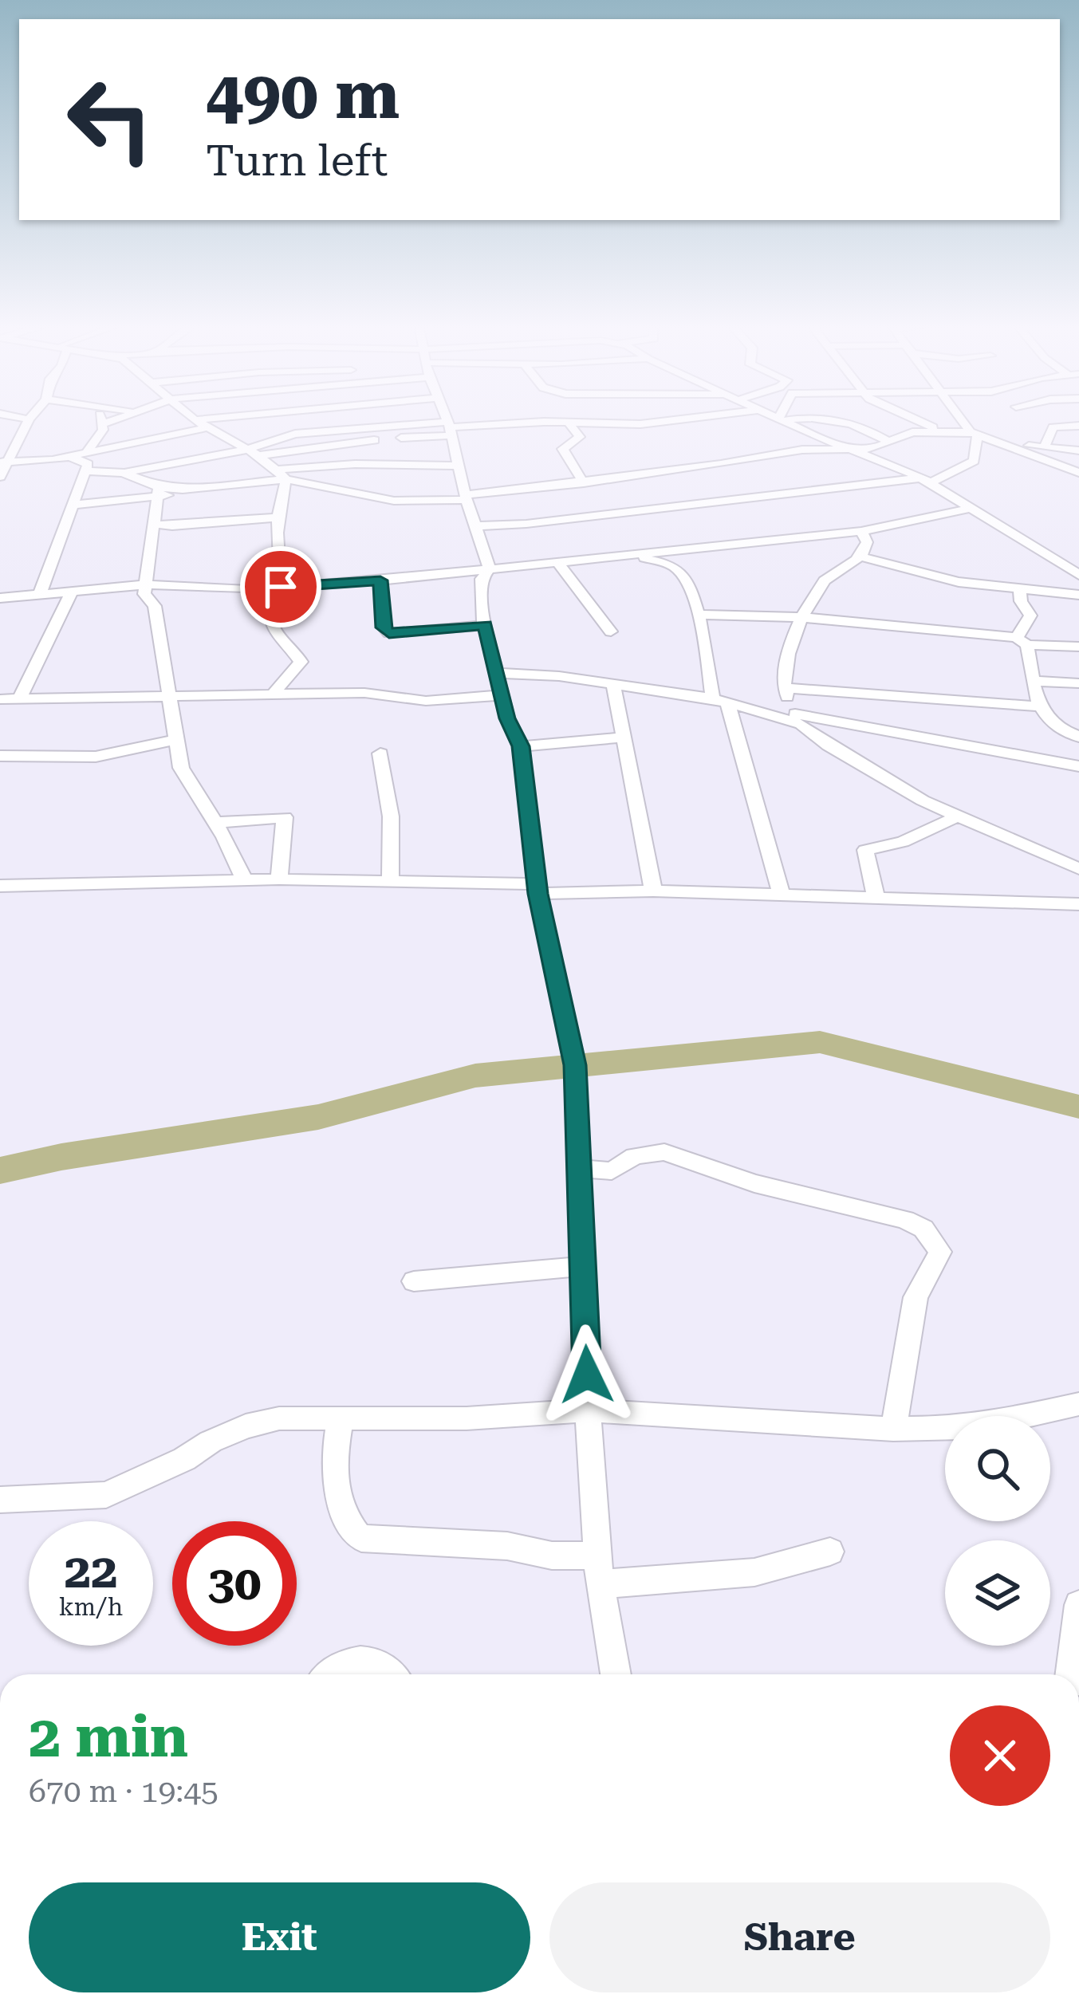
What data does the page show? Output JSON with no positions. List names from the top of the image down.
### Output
{
  "page": {
    "turn": ["490 m", "Turn left"],
    "speed": "22 km/h",
    "limit": "30",
    "heading": ["2 min", "670 m · 19:45"],
    "buttons": ["Exit", "Share"]
  }
}
